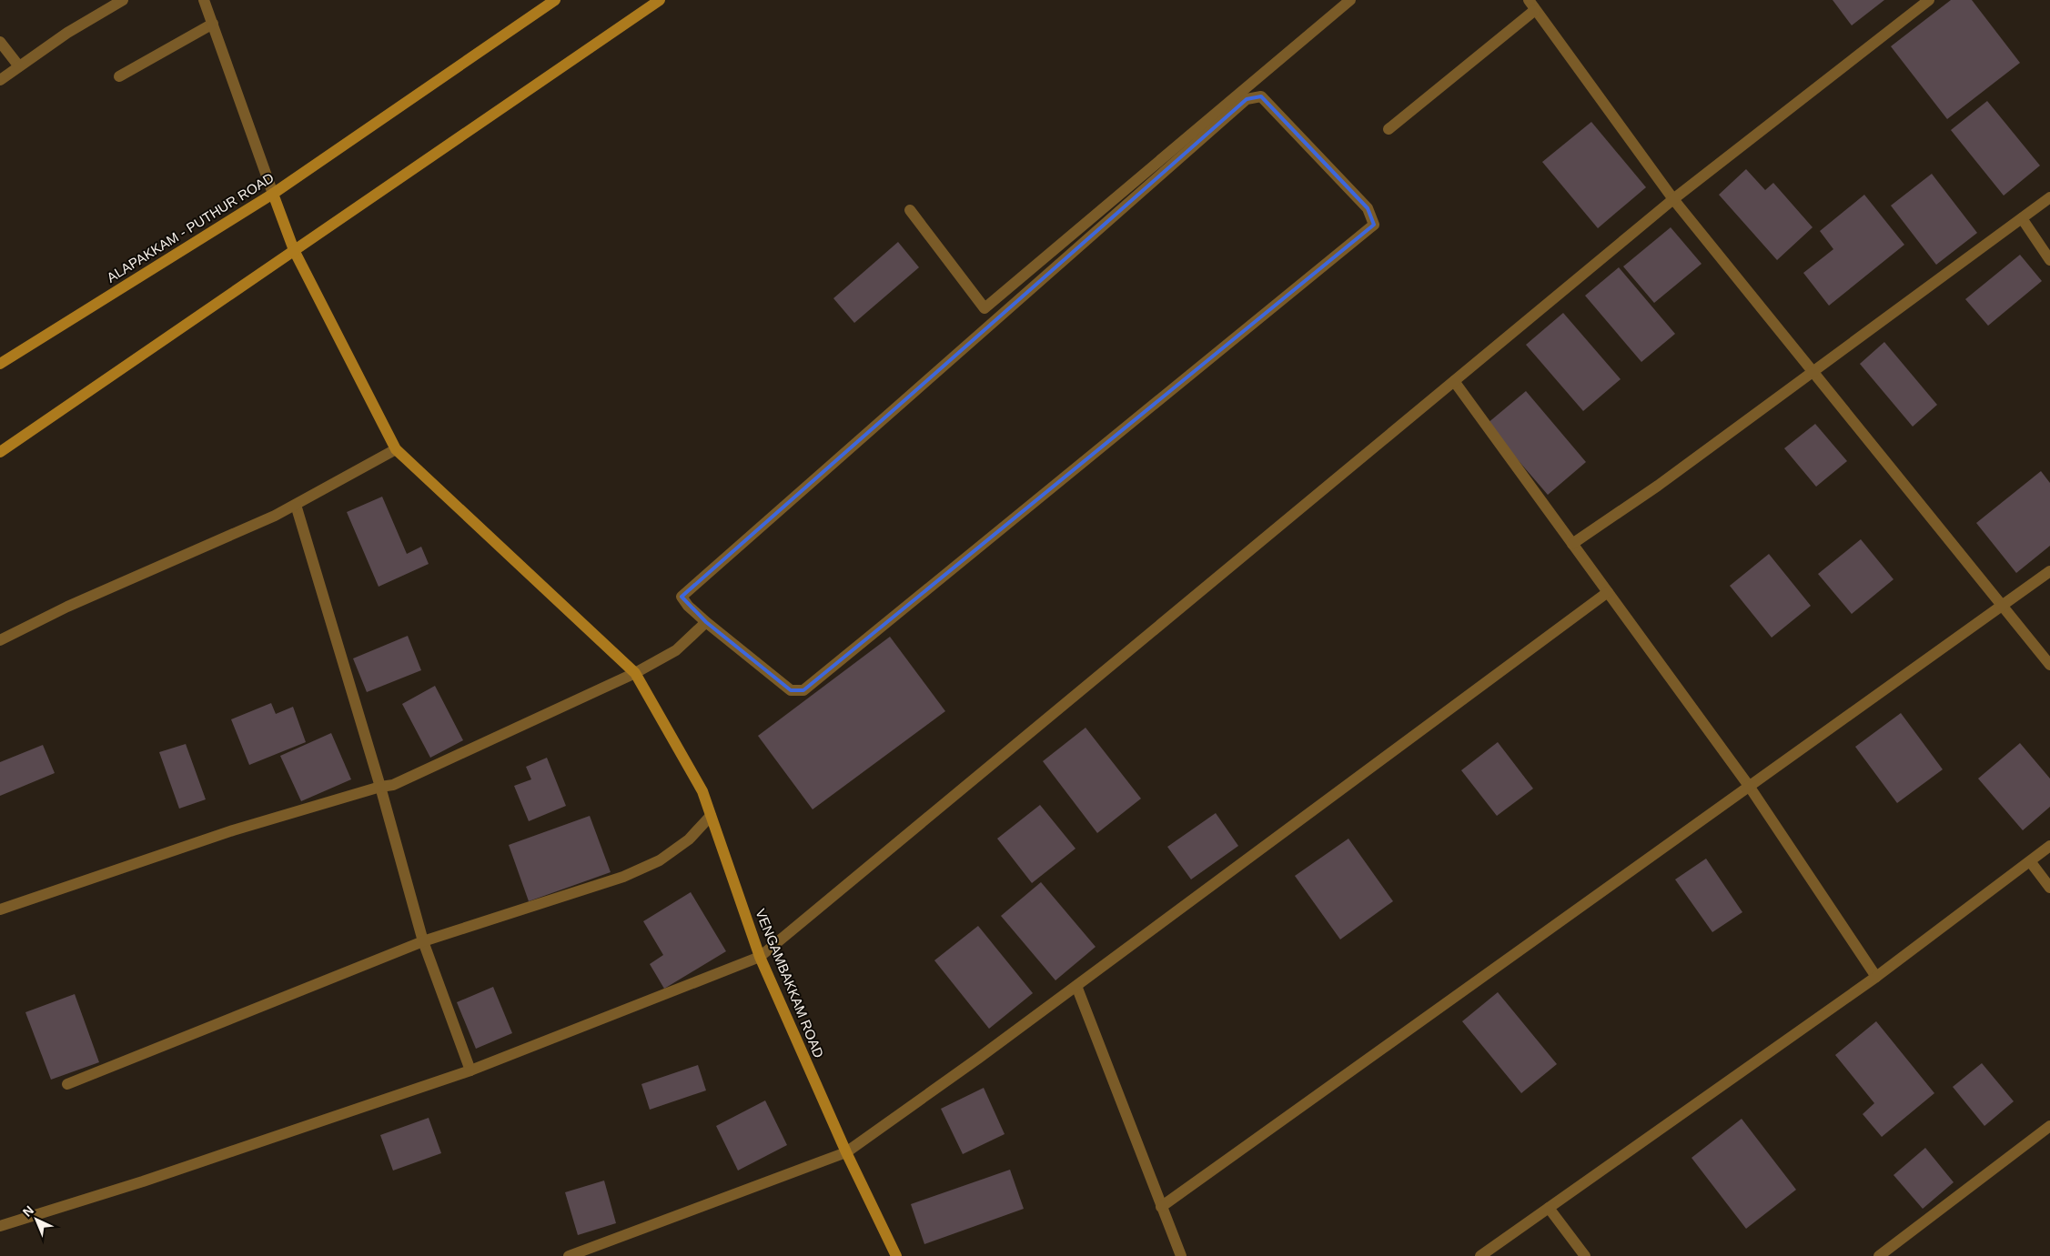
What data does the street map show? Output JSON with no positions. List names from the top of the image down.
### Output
{
  "streets": {
    "main road": ["ALAPAKKAM - PUTHUR ROAD", "VENGAMBAKKAM ROAD"]
  },
  "crossings": [
    ["ALAPAKKAM - PUTHUR ROAD", "VENGAMBAKKAM ROAD"]
  ],
  "north": "top left"
}
